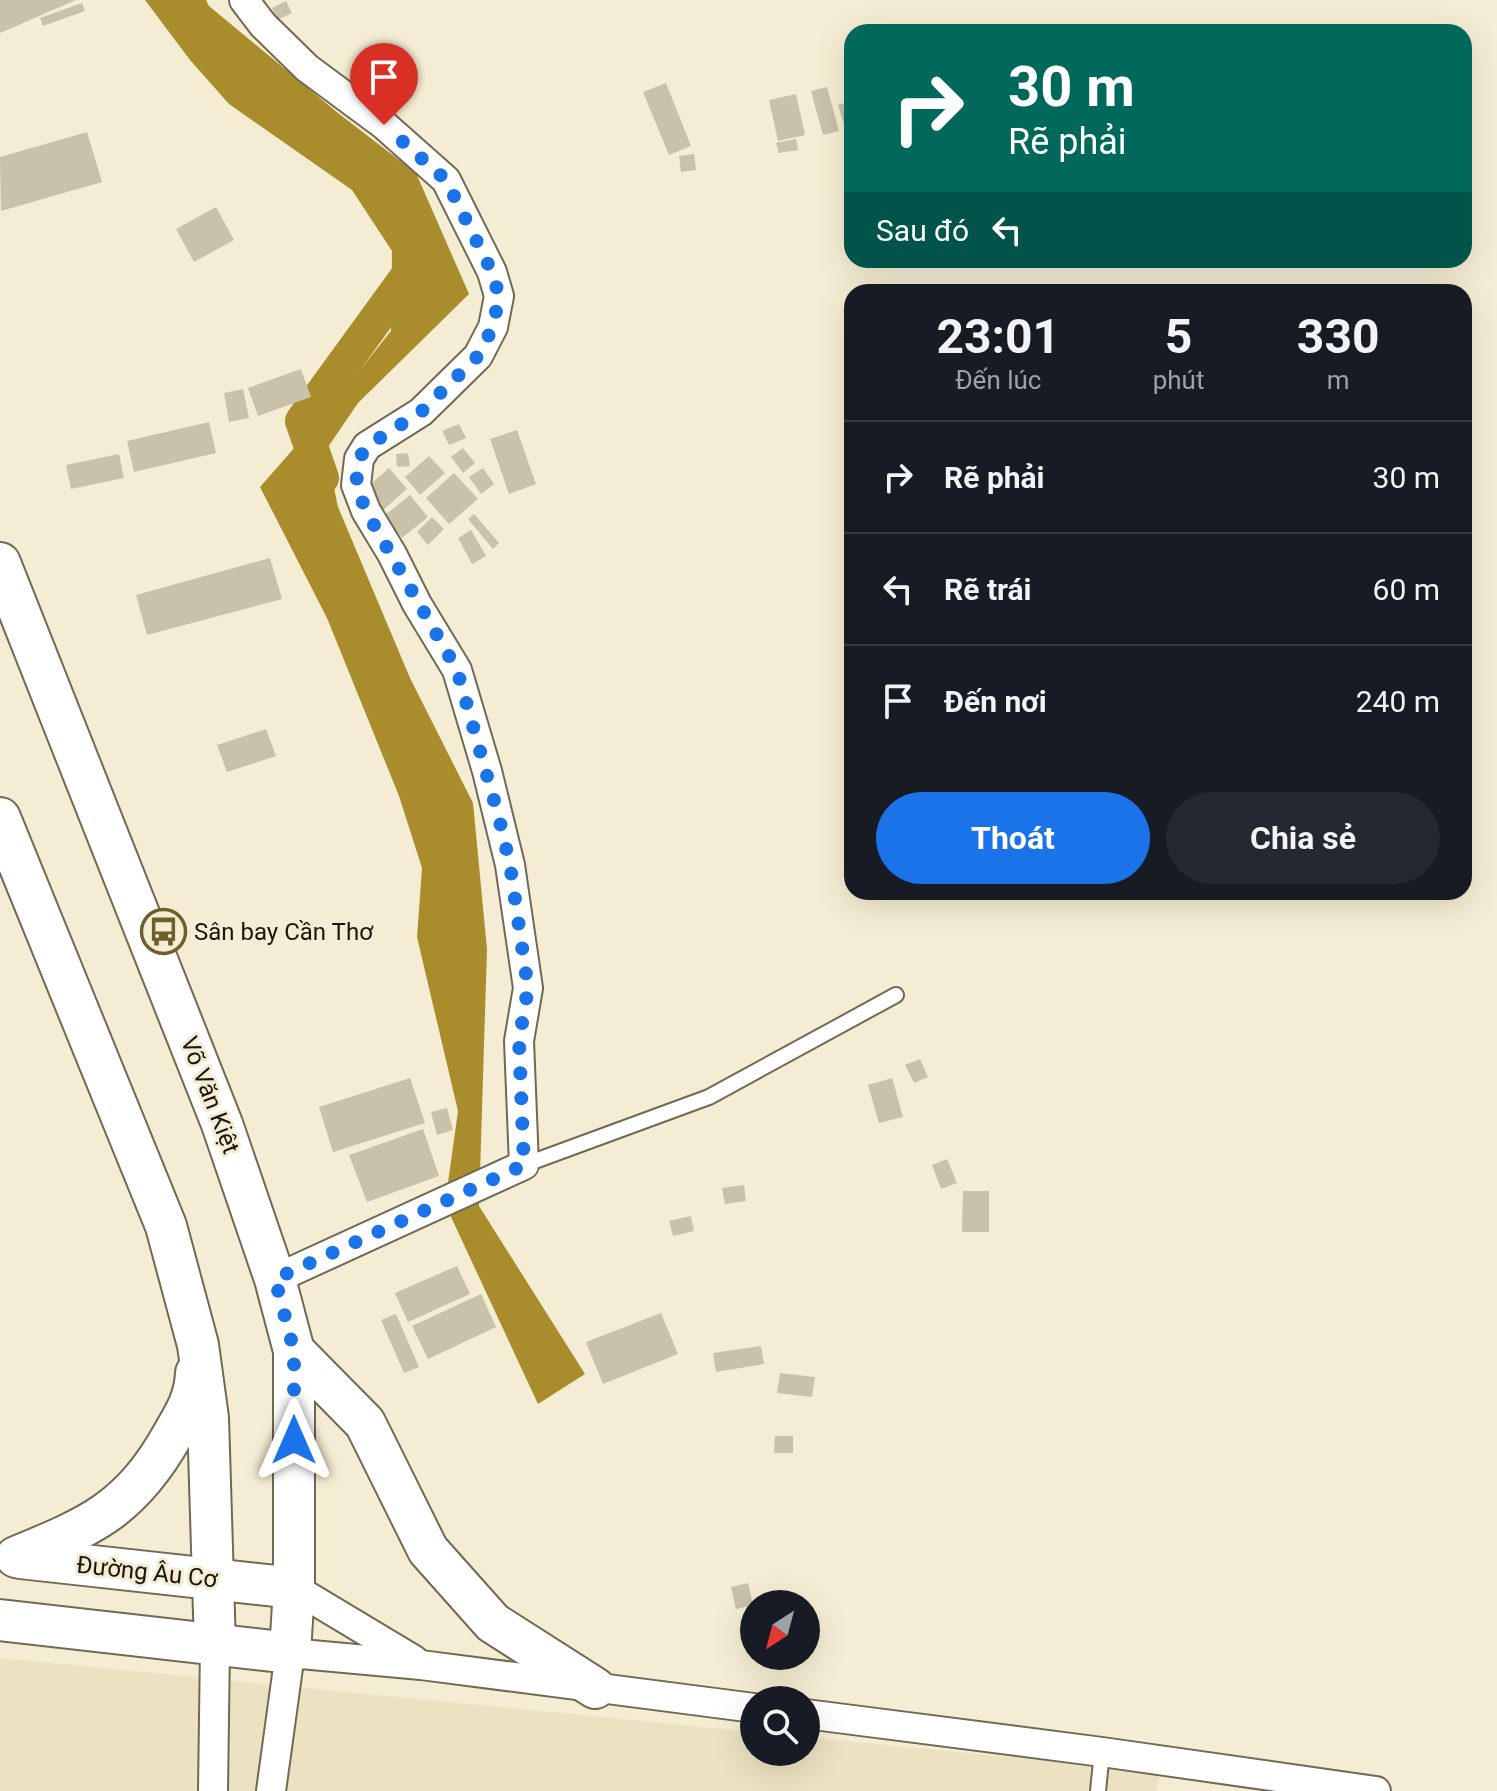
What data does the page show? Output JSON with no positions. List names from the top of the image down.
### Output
{
  "streets": {
    "main road": ["Võ Văn Kiệt", "Đường Âu Cơ"]
  },
  "crossings": [
    ["Võ Văn Kiệt", "Đường Âu Cơ"]
  ],
  "places": {
    "bus stop": ["Sân bay Cần Thơ"]
  },
  "north": "bottom left",
  "page": {
    "turn": ["30 m", "Rẽ phải"],
    "then": "Sau đó",
    "eta": [
      "23:01",
      "Đến lúc",
      "5",
      "phút",
      "330",
      "m"
    ],
    "list": [
      {
        "name": "Rẽ phải",
        "value": "30 m"
      },
      {
        "name": "Rẽ trái",
        "value": "60 m"
      },
      {
        "name": "Đến nơi",
        "value": "240 m"
      }
    ],
    "buttons": ["Thoát", "Chia sẻ"]
  }
}
